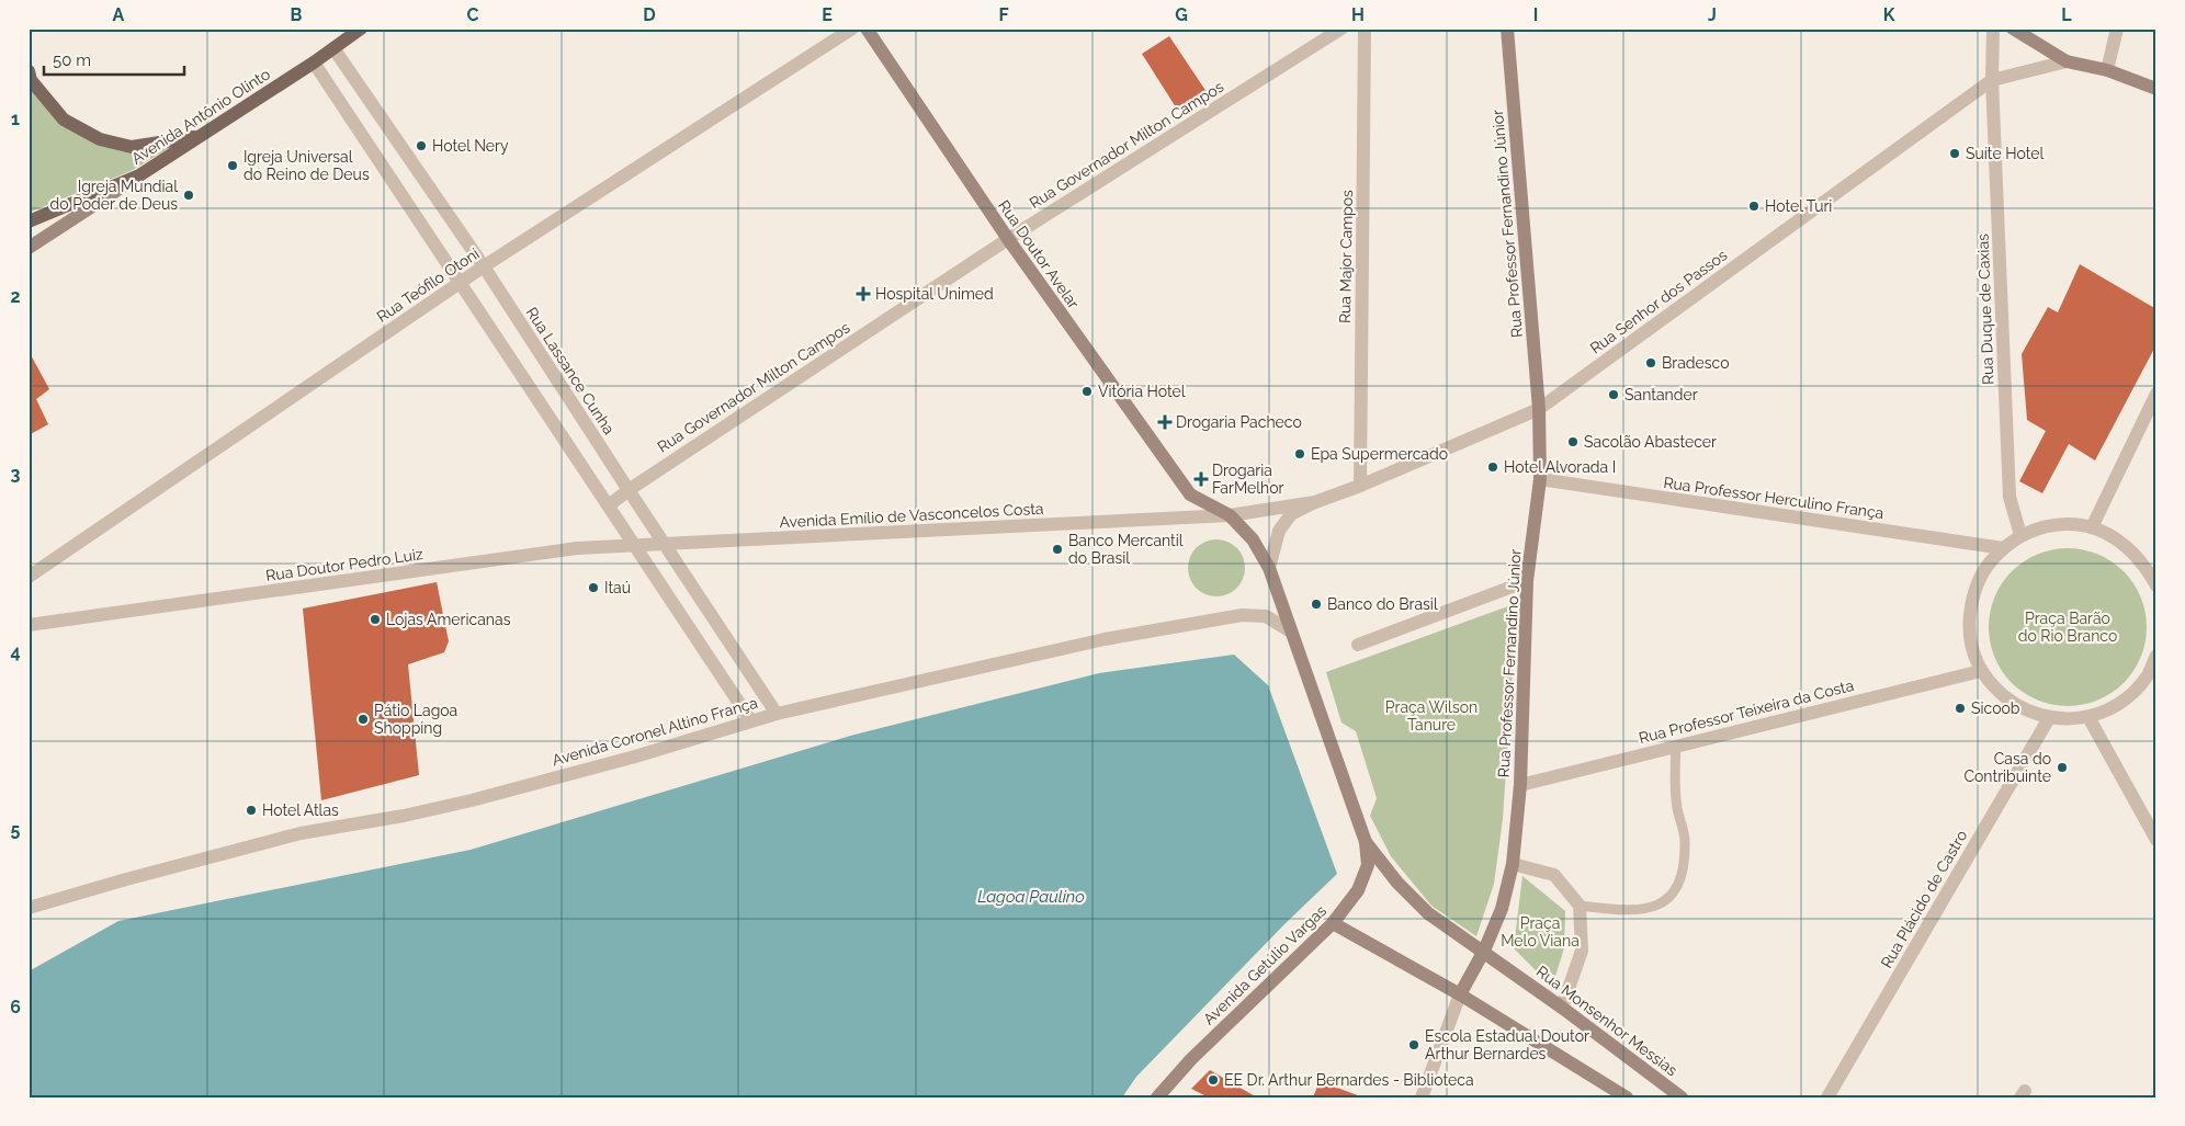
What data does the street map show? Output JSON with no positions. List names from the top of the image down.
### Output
{
  "streets": {
    "main road": [
      "Avenida Antônio Olinto",
      "Rua Professor Fernandino Júnior",
      "Rua Doutor Avelar",
      "Avenida Getúlio Vargas",
      "Rua Monsenhor Messias"
    ],
    "street": [
      "Rua Governador Milton Campos",
      "Rua Major Campos",
      "Rua Teófilo Otoni",
      "Rua Senhor dos Passos",
      "Rua Duque de Caxias",
      "Rua Lassance Cunha",
      "Rua Professor Herculino França",
      "Avenida Emílio de Vasconcelos Costa",
      "Rua Doutor Pedro Luiz",
      "Rua Professor Teixeira da Costa",
      "Avenida Coronel Altino França",
      "Rua Plácido de Castro"
    ]
  },
  "crossings": [
    ["Avenida Antônio Olinto", "Rua Lassance Cunha"],
    ["Rua Governador Milton Campos", "Rua Doutor Avelar"],
    ["Rua Governador Milton Campos", "Rua Lassance Cunha"],
    ["Rua Professor Fernandino Júnior", "Rua Senhor dos Passos"],
    ["Rua Professor Fernandino Júnior", "Rua Professor Herculino França"],
    ["Rua Professor Fernandino Júnior", "Rua Professor Teixeira da Costa"],
    ["Rua Professor Fernandino Júnior", "Rua Monsenhor Messias"],
    ["Rua Doutor Avelar", "Rua Senhor dos Passos"],
    ["Rua Doutor Avelar", "Avenida Emílio de Vasconcelos Costa"],
    ["Rua Major Campos", "Rua Senhor dos Passos"],
    ["Rua Teófilo Otoni", "Rua Lassance Cunha"],
    ["Rua Senhor dos Passos", "Rua Duque de Caxias"],
    ["Rua Senhor dos Passos", "Avenida Emílio de Vasconcelos Costa"],
    ["Rua Lassance Cunha", "Avenida Emílio de Vasconcelos Costa"],
    ["Rua Lassance Cunha", "Rua Doutor Pedro Luiz"],
    ["Rua Lassance Cunha", "Avenida Coronel Altino França"],
    ["Avenida Emílio de Vasconcelos Costa", "Rua Doutor Pedro Luiz"],
    ["Avenida Getúlio Vargas", "Rua Monsenhor Messias"]
  ],
  "water": ["Lagoa Paulino"],
  "parks": ["Praça Barão do Rio Branco", "Praça Wilson Tanure", "Praça Melo Viana"],
  "places": {
    "other": [
      "Hotel Nery",
      "Suíte Hotel",
      "Igreja Universal do Reino de Deus",
      "Igreja Mundial do Poder de Deus",
      "Hotel Turi",
      "Bradesco",
      "Vitória Hotel",
      "Santander",
      "Sacolão Abastecer",
      "Epa Supermercado",
      "Hotel Alvorada I",
      "Banco Mercantil do Brasil",
      "Itaú",
      "Banco do Brasil",
      "Lojas Americanas",
      "Sicoob",
      "Pátio Lagoa Shopping",
      "Casa do Contribuinte",
      "Hotel Atlas",
      "Escola Estadual Doutor Arthur Bernardes",
      "EE Dr. Arthur Bernardes - Biblioteca"
    ],
    "health": ["Hospital Unimed", "Drogaria Pacheco", "Drogaria FarMelhor"]
  },
  "scale_bar": "50 m",
  "grid": {
    "columns": [
      "A",
      "B",
      "C",
      "D",
      "E",
      "F",
      "G",
      "H",
      "I",
      "J",
      "K",
      "L"
    ],
    "rows": [
      "1",
      "2",
      "3",
      "4",
      "5",
      "6"
    ]
  }
}
